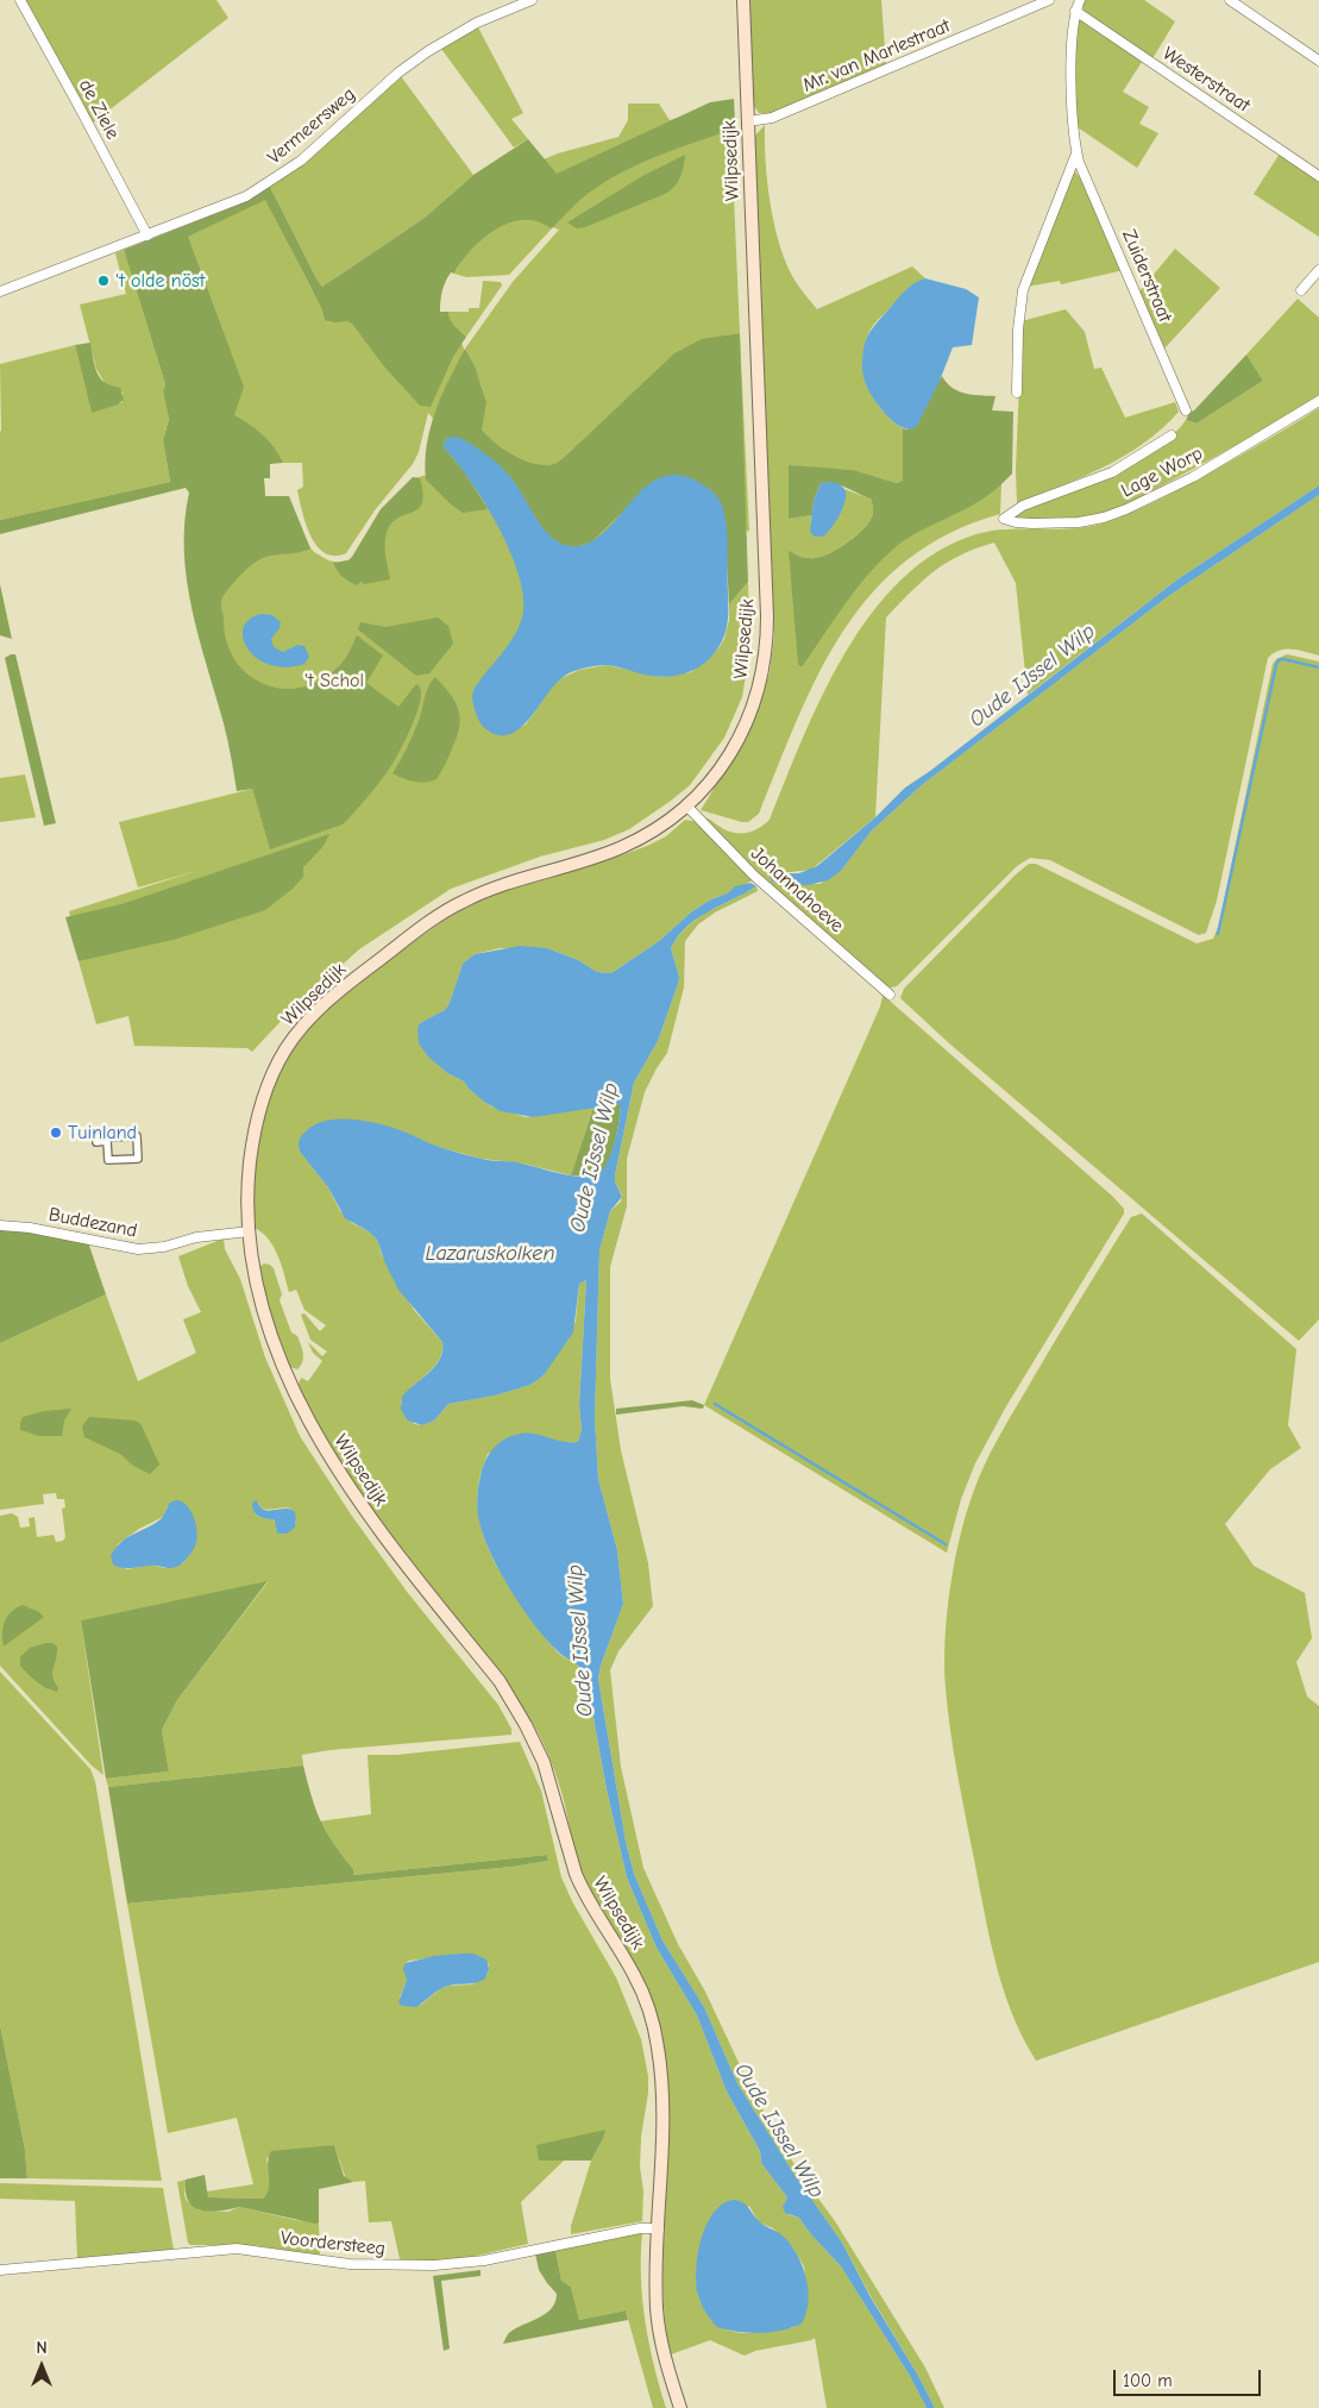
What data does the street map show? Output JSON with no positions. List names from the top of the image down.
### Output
{
  "streets": {
    "main road": ["Wilpsedijk"],
    "street": [
      "Mr. van Marlestraat",
      "Westerstraat",
      "de Ziele",
      "Vermeersweg",
      "Zuiderstraat",
      "Lage Worp",
      "Johannahoeve",
      "Buddezand",
      "Voordersteeg"
    ]
  },
  "crossings": [
    ["Mr. van Marlestraat", "Wilpsedijk"],
    ["Westerstraat", "Zuiderstraat"],
    ["de Ziele", "Vermeersweg"],
    ["Wilpsedijk", "Johannahoeve"],
    ["Wilpsedijk", "Buddezand"],
    ["Wilpsedijk", "Voordersteeg"]
  ],
  "water": ["Oude IJssel Wilp", "Lazaruskolken"],
  "parks": ["'t Schol"],
  "places": ["'t olde nöst", "Tuinland"],
  "scale_bar": "100 m",
  "north": "top"
}
